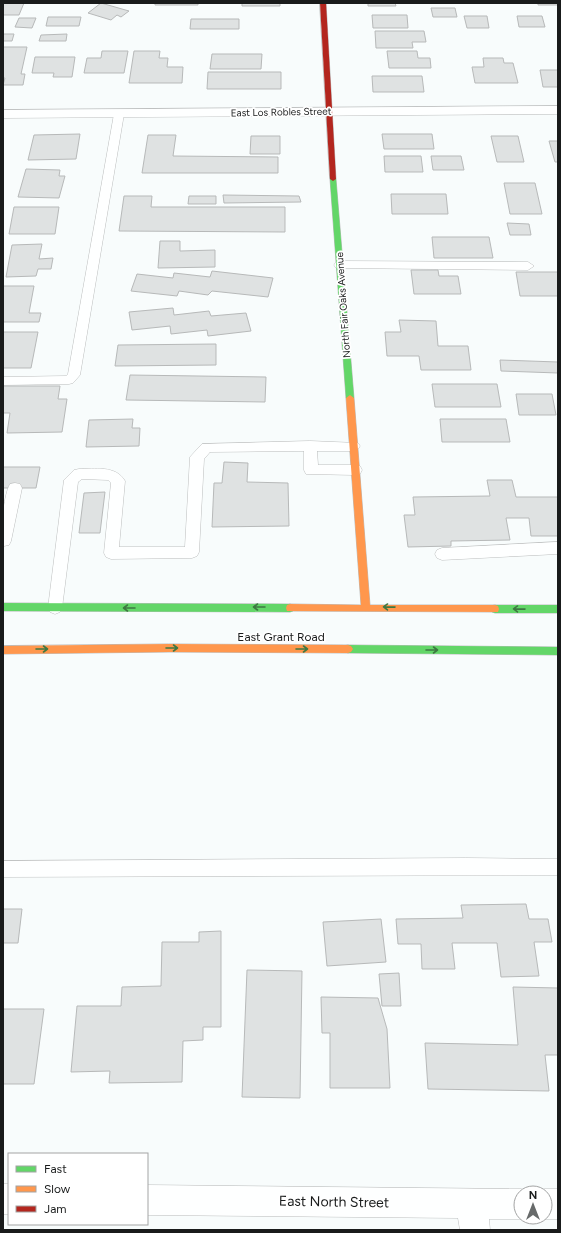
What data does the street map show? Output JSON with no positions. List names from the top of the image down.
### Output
{
  "streets": {
    "street": [
      "East Los Robles Street",
      "North Fair Oaks Avenue",
      "East Grant Road",
      "East North Street"
    ]
  },
  "crossings": [
    ["East Los Robles Street", "North Fair Oaks Avenue"]
  ],
  "legend": ["Fast", "Slow", "Jam"],
  "north": "top"
}
